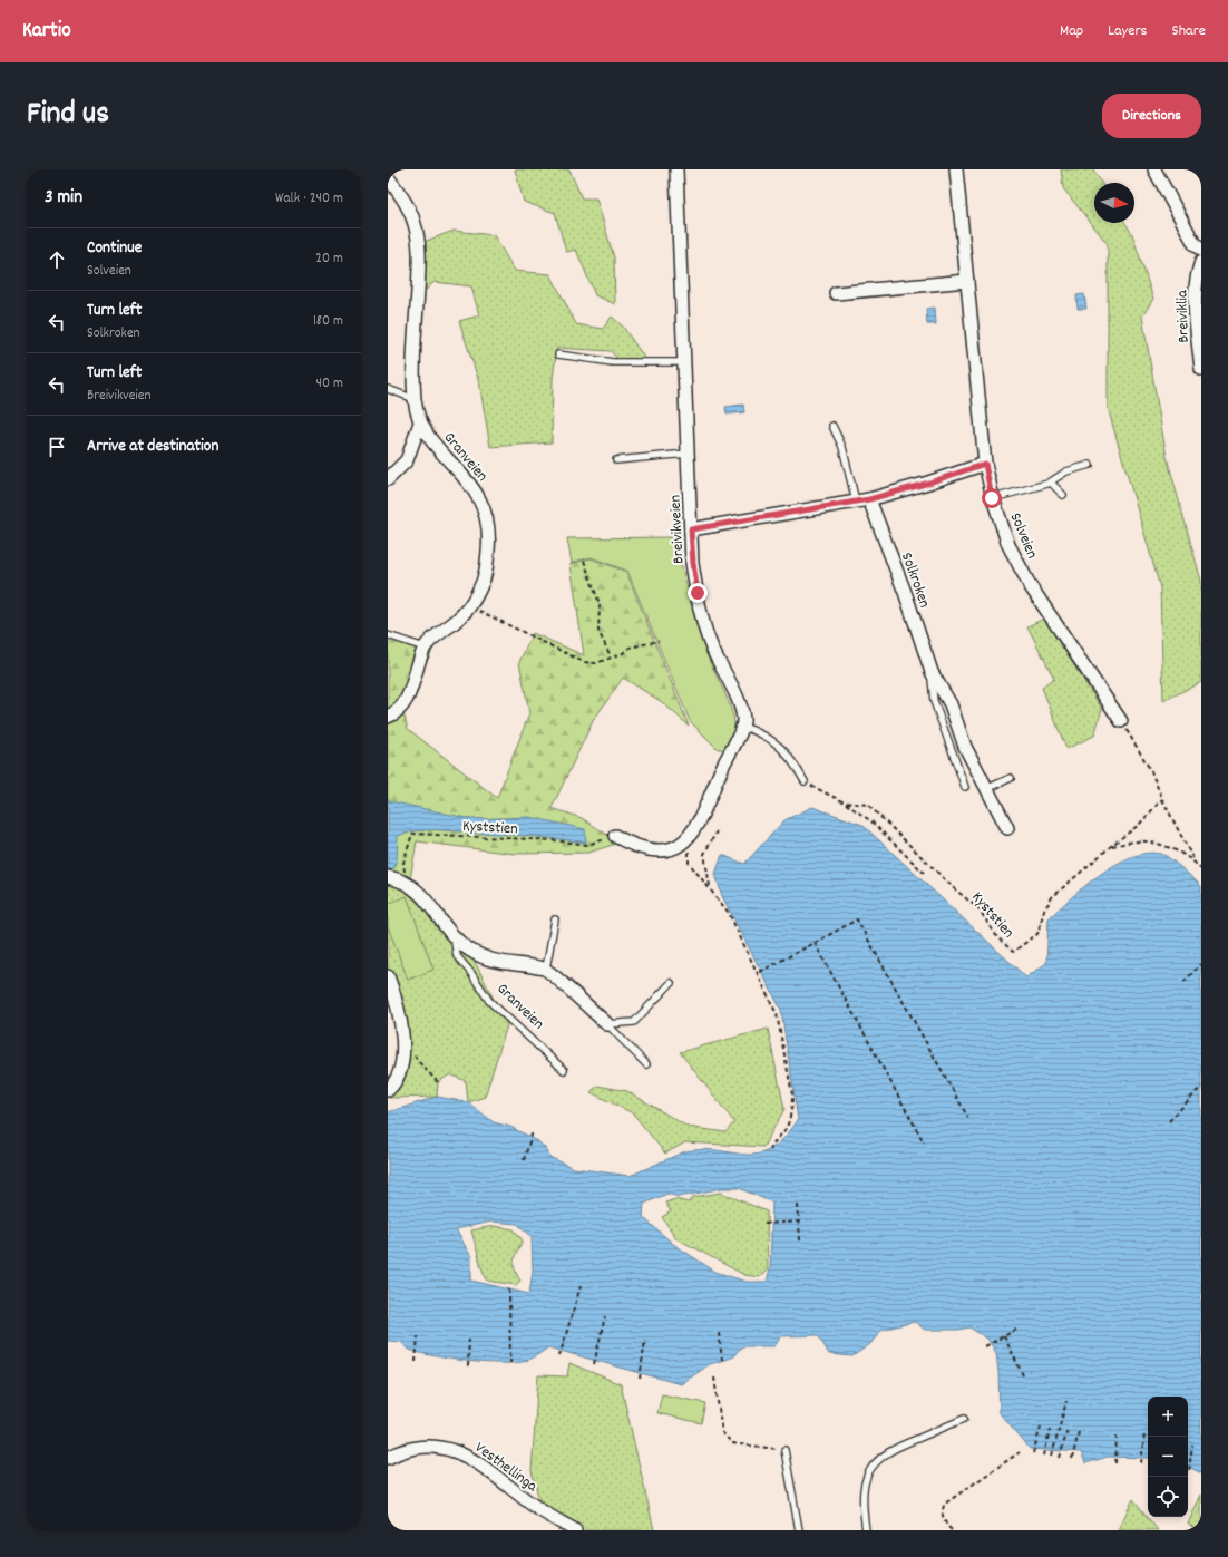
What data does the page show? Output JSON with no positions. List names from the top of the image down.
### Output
{
  "streets": {
    "street": [
      "Breiviklia",
      "Granveien",
      "Breivikveien",
      "Solveien",
      "Solkroken",
      "Vesthellinga"
    ],
    "path": ["Kyststien"]
  },
  "crossings": [
    ["Granveien", "Kyststien"]
  ],
  "north": "right",
  "page": {
    "header": "Kartio",
    "nav": ["Map", "Layers", "Share"],
    "title": "Find us",
    "buttons": "Directions",
    "heading": ["3 min", "Walk · 240 m"],
    "list": [
      ["Continue", "Solveien", "20 m"],
      ["Turn left", "Solkroken", "180 m"],
      ["Turn left", "Breivikveien", "40 m"],
      "Arrive at destination"
    ],
    "map_buttons": ["+", "−"]
  }
}
